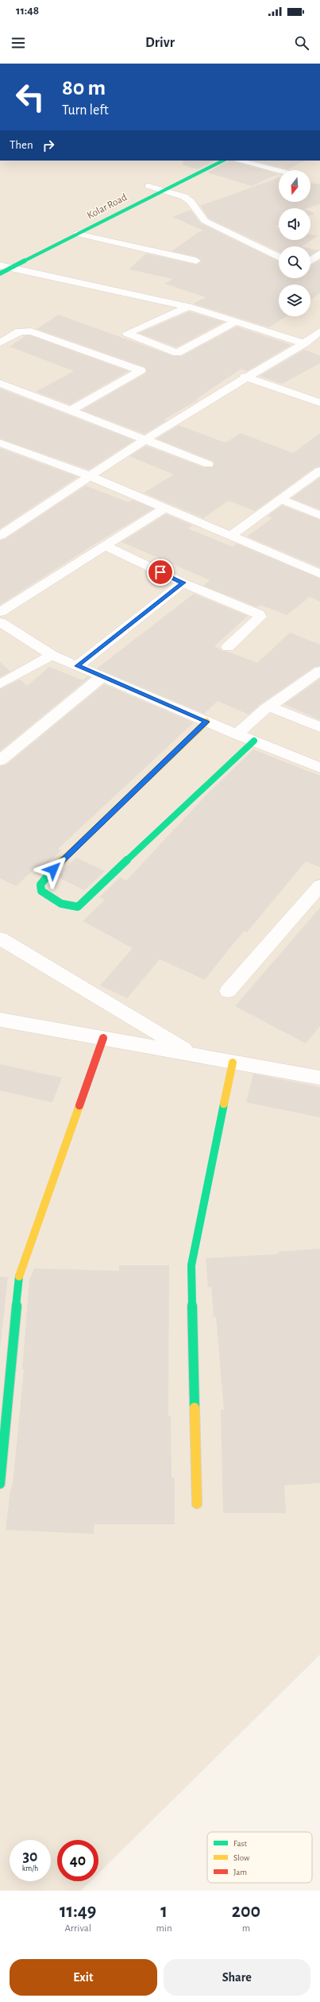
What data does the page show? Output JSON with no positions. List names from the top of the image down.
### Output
{
  "streets": {
    "street": ["Kolar Road"]
  },
  "legend": ["Fast", "Slow", "Jam"],
  "north": "bottom",
  "page": {
    "status": "11:48",
    "header": "Drivr",
    "turn": ["80 m", "Turn left"],
    "then": "Then",
    "speed": "30 km/h",
    "limit": "40",
    "eta": [
      "11:49",
      "Arrival",
      "1",
      "min",
      "200",
      "m"
    ],
    "buttons": ["Exit", "Share"]
  }
}
